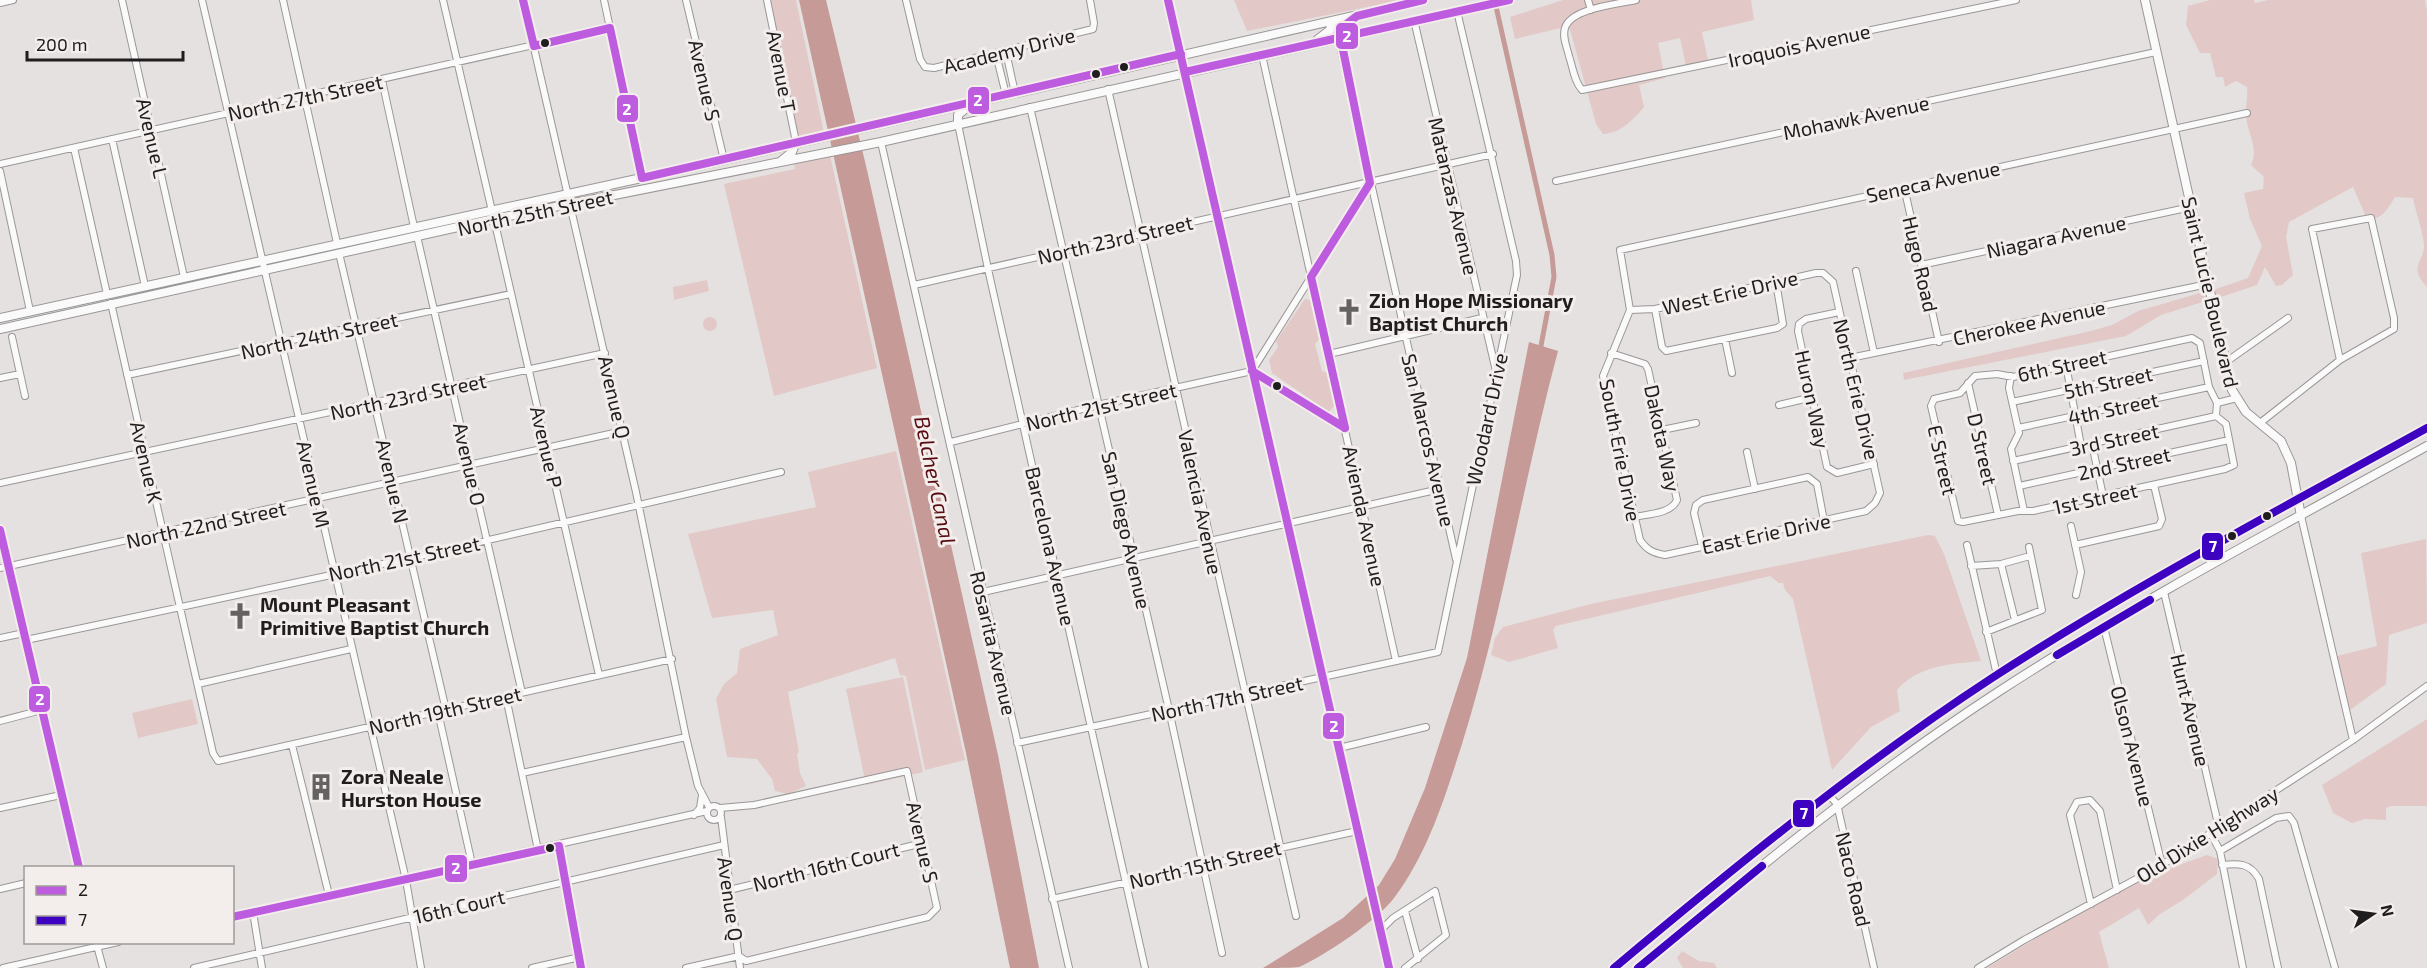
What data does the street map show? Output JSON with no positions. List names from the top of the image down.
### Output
{
  "streets": {
    "main road": ["North 25th Street", "Saint Lucie Boulevard"],
    "street": [
      "Iroquois Avenue",
      "Academy Drive",
      "Avenue T",
      "Avenue S",
      "North 27th Street",
      "Mohawk Avenue",
      "Avenue L",
      "Seneca Avenue",
      "Matanzas Avenue",
      "Niagara Avenue",
      "North 23rd Street",
      "Hugo Road",
      "West Erie Drive",
      "Cherokee Avenue",
      "North 24th Street",
      "6th Street",
      "5th Street",
      "North Erie Drive",
      "Avenue Q",
      "Huron Way",
      "North 21st Street",
      "4th Street",
      "Woodard Drive",
      "Dakota Way",
      "3rd Street",
      "San Marcos Avenue",
      "Avenue P",
      "D Street",
      "South Erie Drive",
      "E Street",
      "Avenue K",
      "2nd Street",
      "Avenue O",
      "Avenue N",
      "Avenue M",
      "1st Street",
      "Valencia Avenue",
      "Avienda Avenue",
      "North 22nd Street",
      "San Diego Avenue",
      "East Erie Drive",
      "Barcelona Avenue",
      "Rosarita Avenue",
      "North 17th Street",
      "North 19th Street",
      "Hunt Avenue",
      "Olson Avenue",
      "Old Dixie Highway",
      "North 15th Street",
      "North 16th Court",
      "Naco Road",
      "16th Court"
    ]
  },
  "crossings": [
    ["Avenue T", "North 25th Street"],
    ["Avenue S", "North 25th Street"],
    ["Avenue S", "Avenue Q"],
    ["Avenue S", "North 16th Court"],
    ["North 27th Street", "Avenue L"],
    ["North 27th Street", "Avenue Q"],
    ["North 27th Street", "Avenue P"],
    ["North 27th Street", "Avenue O"],
    ["North 27th Street", "Avenue M"],
    ["Mohawk Avenue", "Saint Lucie Boulevard"],
    ["Avenue L", "North 25th Street"],
    ["Seneca Avenue", "Hugo Road"],
    ["Seneca Avenue", "West Erie Drive"],
    ["Seneca Avenue", "Saint Lucie Boulevard"],
    ["Seneca Avenue", "South Erie Drive"],
    ["Matanzas Avenue", "North 25th Street"],
    ["Matanzas Avenue", "North 23rd Street"],
    ["Matanzas Avenue", "Woodard Drive"],
    ["North 25th Street", "Avenue Q"],
    ["North 25th Street", "Woodard Drive"],
    ["North 25th Street", "San Marcos Avenue"],
    ["North 25th Street", "Avenue P"],
    ["North 25th Street", "Avenue K"],
    ["North 25th Street", "Avenue O"],
    ["North 25th Street", "Avenue N"],
    ["North 25th Street", "Avenue M"],
    ["North 25th Street", "Valencia Avenue"],
    ["North 25th Street", "Avienda Avenue"],
    ["North 25th Street", "San Diego Avenue"],
    ["North 25th Street", "Barcelona Avenue"],
    ["North 25th Street", "Rosarita Avenue"],
    ["Niagara Avenue", "Hugo Road"],
    ["Niagara Avenue", "Saint Lucie Boulevard"],
    ["North 23rd Street", "Avenue Q"],
    ["North 23rd Street", "Woodard Drive"],
    ["North 23rd Street", "San Marcos Avenue"],
    ["North 23rd Street", "Avenue P"],
    ["North 23rd Street", "Avenue K"],
    ["North 23rd Street", "Avenue O"],
    ["North 23rd Street", "Avenue N"],
    ["North 23rd Street", "Avenue M"],
    ["North 23rd Street", "Valencia Avenue"],
    ["North 23rd Street", "Avienda Avenue"],
    ["North 23rd Street", "San Diego Avenue"],
    ["North 23rd Street", "Barcelona Avenue"],
    ["North 23rd Street", "Rosarita Avenue"],
    ["Hugo Road", "Cherokee Avenue"],
    ["West Erie Drive", "North Erie Drive"],
    ["West Erie Drive", "South Erie Drive"],
    ["Saint Lucie Boulevard", "Cherokee Avenue"],
    ["Saint Lucie Boulevard", "Old Dixie Highway"],
    ["Cherokee Avenue", "North Erie Drive"],
    ["North 24th Street", "Avenue P"],
    ["North 24th Street", "Avenue K"],
    ["North 24th Street", "Avenue O"],
    ["North 24th Street", "Avenue N"],
    ["North 24th Street", "Avenue M"],
    ["6th Street", "5th Street"],
    ["6th Street", "D Street"],
    ["6th Street", "E Street"],
    ["North Erie Drive", "Huron Way"],
    ["North Erie Drive", "East Erie Drive"],
    ["Avenue Q", "North 21st Street"],
    ["Avenue Q", "North 22nd Street"],
    ["Avenue Q", "North 19th Street"],
    ["Avenue Q", "North 16th Court"],
    ["Avenue Q", "16th Court"],
    ["North 21st Street", "Avenue P"],
    ["North 21st Street", "Avenue K"],
    ["North 21st Street", "Avenue O"],
    ["North 21st Street", "Avenue N"],
    ["North 21st Street", "Avenue M"],
    ["North 21st Street", "Valencia Avenue"],
    ["North 21st Street", "San Diego Avenue"],
    ["North 21st Street", "Barcelona Avenue"],
    ["North 21st Street", "Rosarita Avenue"],
    ["Woodard Drive", "San Marcos Avenue"],
    ["Woodard Drive", "North 17th Street"],
    ["Dakota Way", "South Erie Drive"],
    ["Avenue P", "North 22nd Street"],
    ["Avenue P", "North 19th Street"],
    ["D Street", "1st Street"],
    ["South Erie Drive", "East Erie Drive"],
    ["E Street", "1st Street"],
    ["Avenue K", "North 22nd Street"],
    ["Avenue K", "North 19th Street"],
    ["2nd Street", "1st Street"],
    ["Avenue O", "North 22nd Street"],
    ["Avenue O", "North 19th Street"],
    ["Avenue N", "North 22nd Street"],
    ["Avenue N", "North 19th Street"],
    ["Avenue M", "North 22nd Street"],
    ["Avenue M", "North 19th Street"],
    ["Avenue M", "16th Court"],
    ["Valencia Avenue", "North 17th Street"],
    ["Valencia Avenue", "North 15th Street"],
    ["Avienda Avenue", "North 17th Street"],
    ["San Diego Avenue", "North 17th Street"],
    ["San Diego Avenue", "North 15th Street"],
    ["Barcelona Avenue", "North 17th Street"],
    ["Barcelona Avenue", "North 15th Street"],
    ["Rosarita Avenue", "North 17th Street"],
    ["Rosarita Avenue", "North 15th Street"],
    ["Hunt Avenue", "Old Dixie Highway"],
    ["Olson Avenue", "Old Dixie Highway"]
  ],
  "water": ["Belcher Canal"],
  "places": {
    "church": ["Zion Hope Missionary Baptist Church", "Mount Pleasant Primitive Baptist Church"],
    "building": ["Zora Neale Hurston House"]
  },
  "lines": ["transit line 2", "transit line 7"],
  "legend": ["2", "7"],
  "scale_bar": "200 m",
  "north": "right"
}
